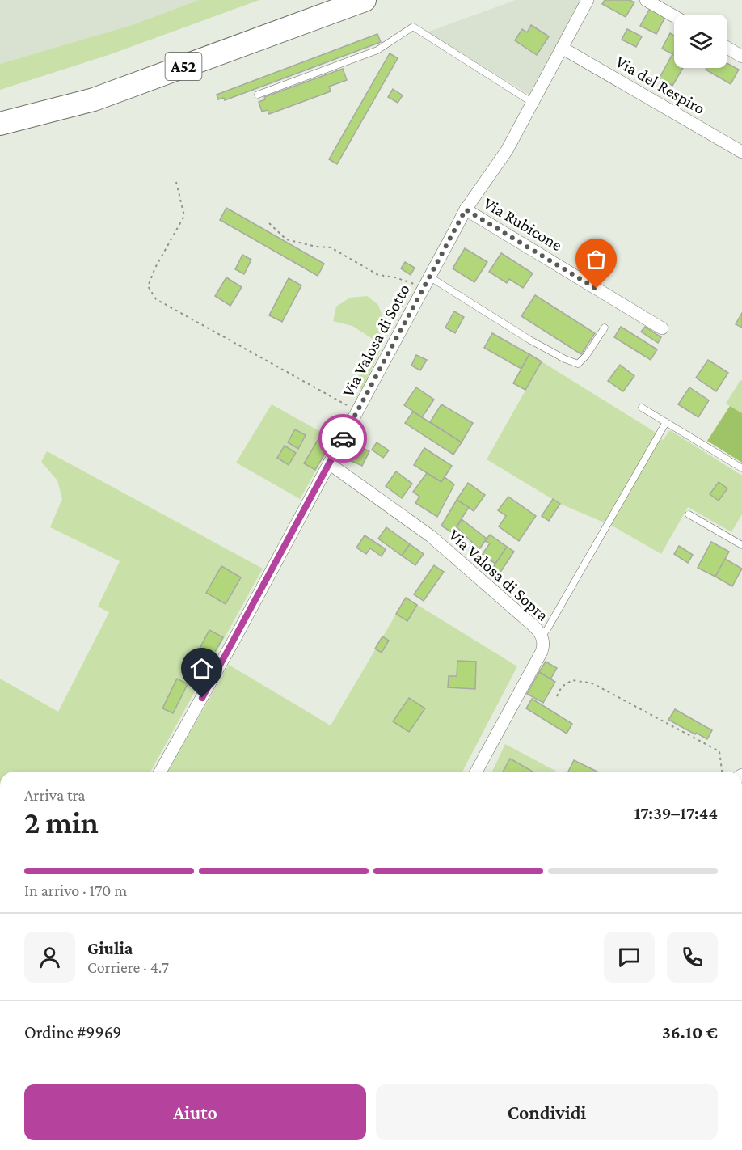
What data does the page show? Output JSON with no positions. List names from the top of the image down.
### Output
{
  "streets": {
    "highway": ["A52"],
    "street": [
      "Via del Respiro",
      "Via Rubicone",
      "Via Valosa di Sotto",
      "Via Valosa di Sopra"
    ]
  },
  "crossings": [
    ["Via del Respiro", "Via Valosa di Sotto"],
    ["Via Rubicone", "Via Valosa di Sotto"],
    ["Via Valosa di Sotto", "Via Valosa di Sopra"]
  ],
  "page": {
    "heading": ["2 min", "Arriva tra", "17:39–17:44"],
    "panel": [
      "Giulia",
      "Corriere · 4.7",
      "Ordine #9969",
      "36.10 €"
    ],
    "bar": "In arrivo · 170 m",
    "buttons": ["Aiuto", "Condividi"]
  }
}
